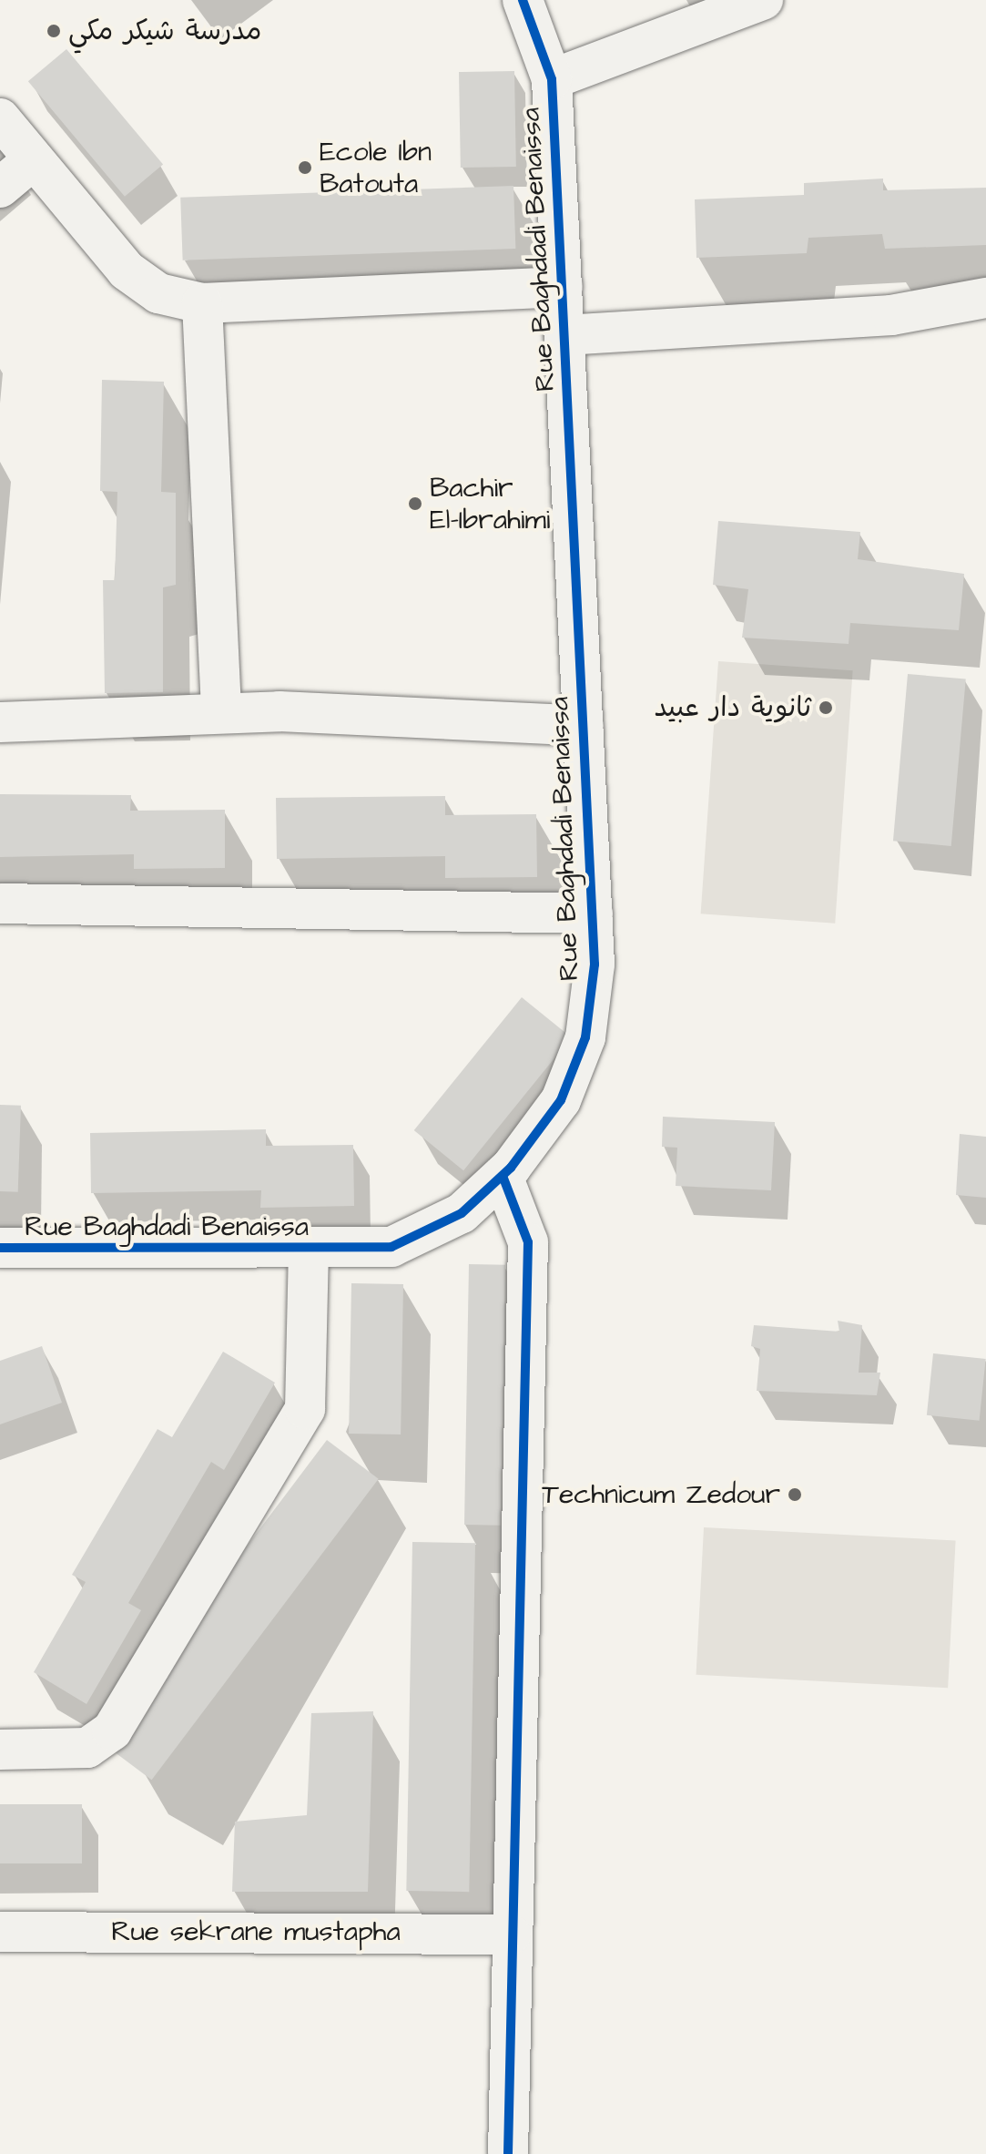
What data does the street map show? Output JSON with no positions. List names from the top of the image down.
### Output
{
  "streets": {
    "street": ["Rue Baghdadi Benaissa", "Rue sekrane mustapha"]
  },
  "places": [
    "مدرسة شيكر مكي",
    "Ecole Ibn Batouta",
    "Bachir El-Ibrahimi",
    "ثانوية دار عبيد",
    "Technicum Zedour"
  ]
}
